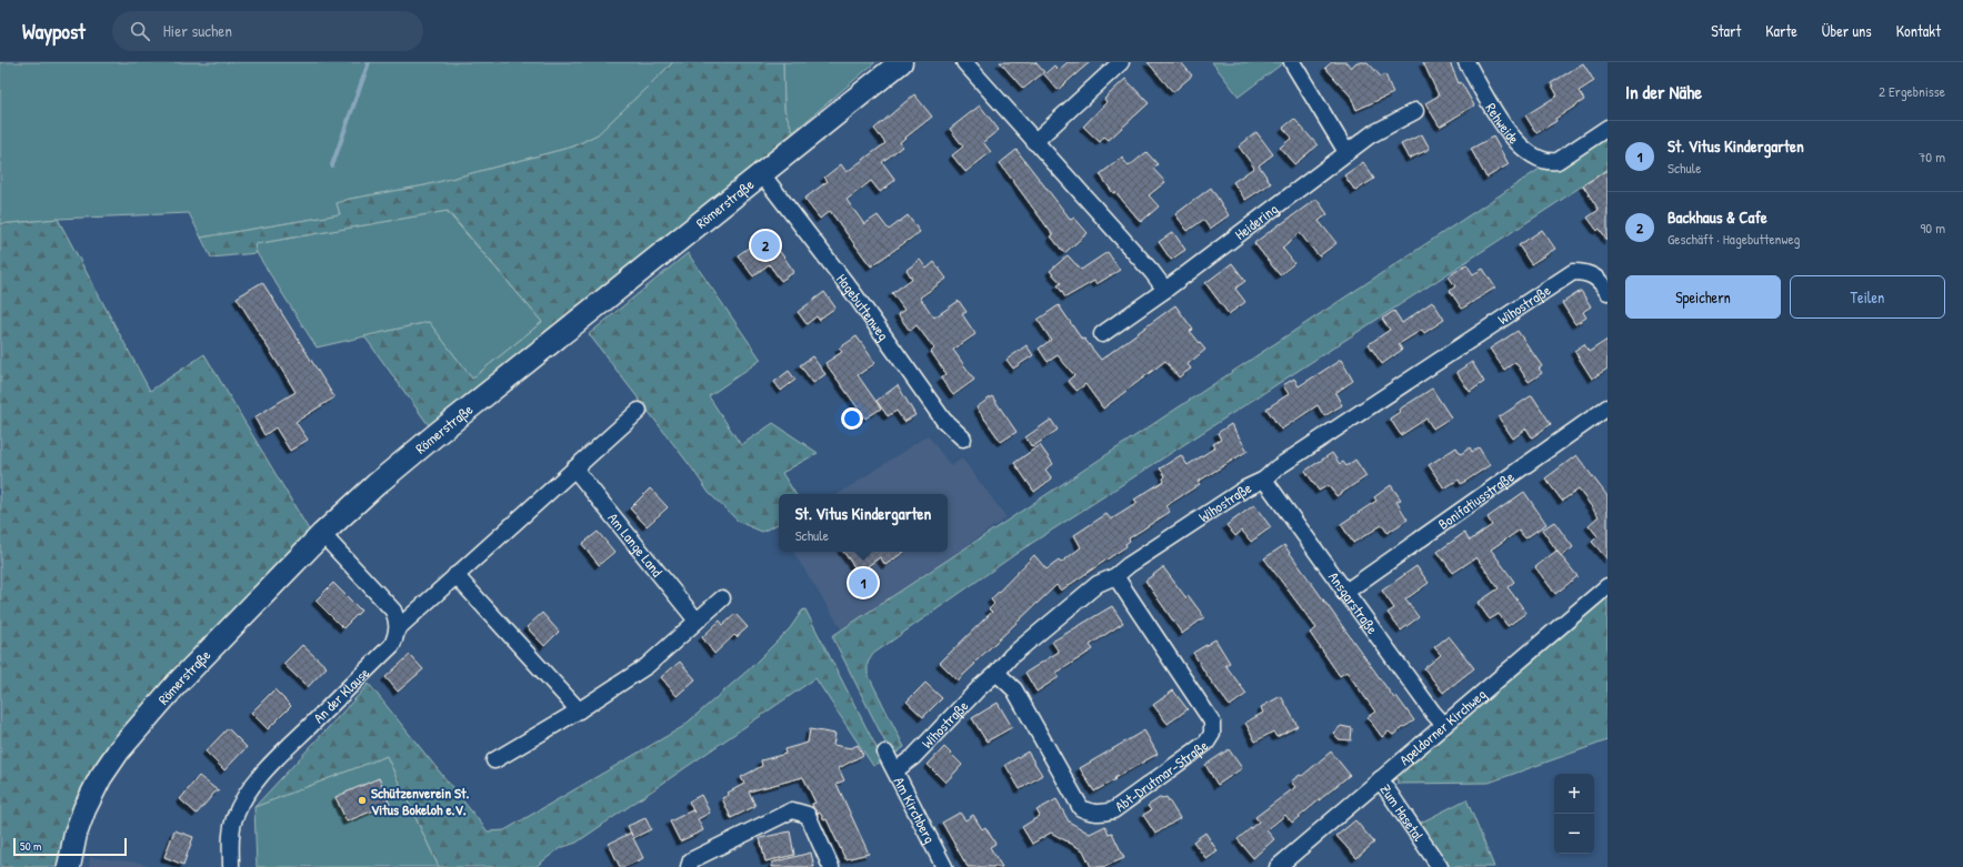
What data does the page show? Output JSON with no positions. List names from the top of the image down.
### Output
{
  "streets": {
    "street": [
      "Rehweide",
      "Römerstraße",
      "Heidering",
      "Wihostraße",
      "Hagebuttenweg",
      "Bonifatiusstraße",
      "Am Lange Land",
      "Ansgarstraße",
      "An der Klause",
      "Apeldorner Kirchweg",
      "Abt-Drutmar-Straße",
      "Am Kirchberg",
      "Zum Hasetal"
    ]
  },
  "crossings": [
    ["Römerstraße", "Hagebuttenweg"],
    ["Wihostraße", "Ansgarstraße"],
    ["Wihostraße", "Abt-Drutmar-Straße"],
    ["Wihostraße", "Am Kirchberg"],
    ["Bonifatiusstraße", "Ansgarstraße"],
    ["Ansgarstraße", "Apeldorner Kirchweg"],
    ["Apeldorner Kirchweg", "Zum Hasetal"]
  ],
  "places": ["Schützenverein St. Vitus Bokeloh e.V."],
  "scale_bar": "50 m",
  "page": {
    "header": "Waypost",
    "search": "Hier suchen",
    "nav": [
      "Start",
      "Karte",
      "Über uns",
      "Kontakt"
    ],
    "heading": ["In der Nähe", "2 Ergebnisse"],
    "list": [
      {
        "mark": "1",
        "name": "St. Vitus Kindergarten",
        "note": "Schule",
        "value": "70 m"
      },
      {
        "mark": "2",
        "name": "Backhaus & Cafe",
        "note": "Geschäft · Hagebuttenweg",
        "value": "90 m"
      }
    ],
    "pins": ["2", "1"],
    "buttons": ["Speichern", "Teilen"],
    "popup": ["St. Vitus Kindergarten", "Schule"],
    "map_buttons": ["+", "−"],
    "scale": "50 m"
  }
}
